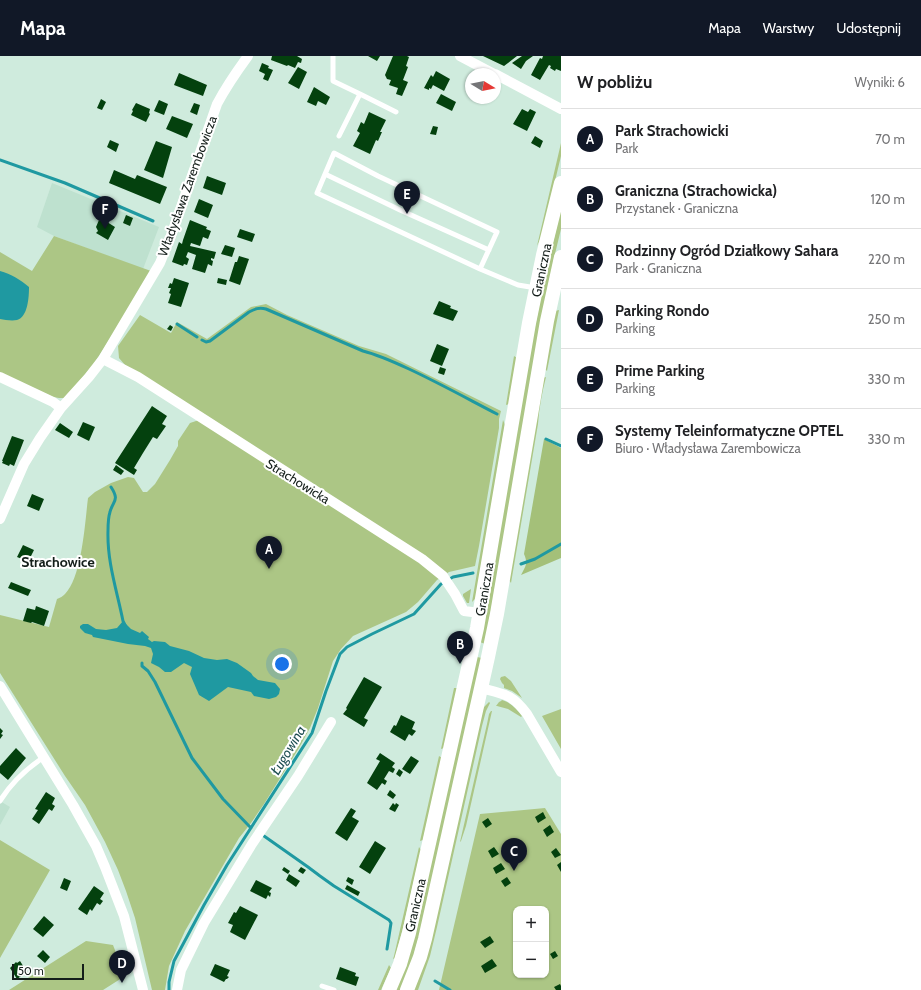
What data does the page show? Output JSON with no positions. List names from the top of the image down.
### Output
{
  "streets": {
    "main road": ["Graniczna"],
    "street": ["Władysława Zarembowicza", "Strachowicka"]
  },
  "crossings": [
    ["Władysława Zarembowicza", "Strachowicka"],
    ["Graniczna", "Strachowicka"]
  ],
  "districts": ["Strachowice"],
  "water": ["Ługowina"],
  "scale_bar": "50 m",
  "north": "right",
  "page": {
    "header": "Mapa",
    "nav": ["Mapa", "Warstwy", "Udostępnij"],
    "heading": ["W pobliżu", "Wyniki: 6"],
    "list": [
      {
        "mark": "A",
        "name": "Park Strachowicki",
        "note": "Park",
        "value": "70 m"
      },
      {
        "mark": "B",
        "name": "Graniczna (Strachowicka)",
        "note": "Przystanek · Graniczna",
        "value": "120 m"
      },
      {
        "mark": "C",
        "name": "Rodzinny Ogród Działkowy Sahara",
        "note": "Park · Graniczna",
        "value": "220 m"
      },
      {
        "mark": "D",
        "name": "Parking Rondo",
        "note": "Parking",
        "value": "250 m"
      },
      {
        "mark": "E",
        "name": "Prime Parking",
        "note": "Parking",
        "value": "330 m"
      },
      {
        "mark": "F",
        "name": "Systemy Teleinformatyczne OPTEL",
        "note": "Biuro · Władysława Zarembowicza",
        "value": "330 m"
      }
    ],
    "pins": [
      "E",
      "F",
      "A",
      "B",
      "C",
      "D"
    ],
    "map_buttons": ["+", "−"],
    "scale": "50 m"
  }
}
